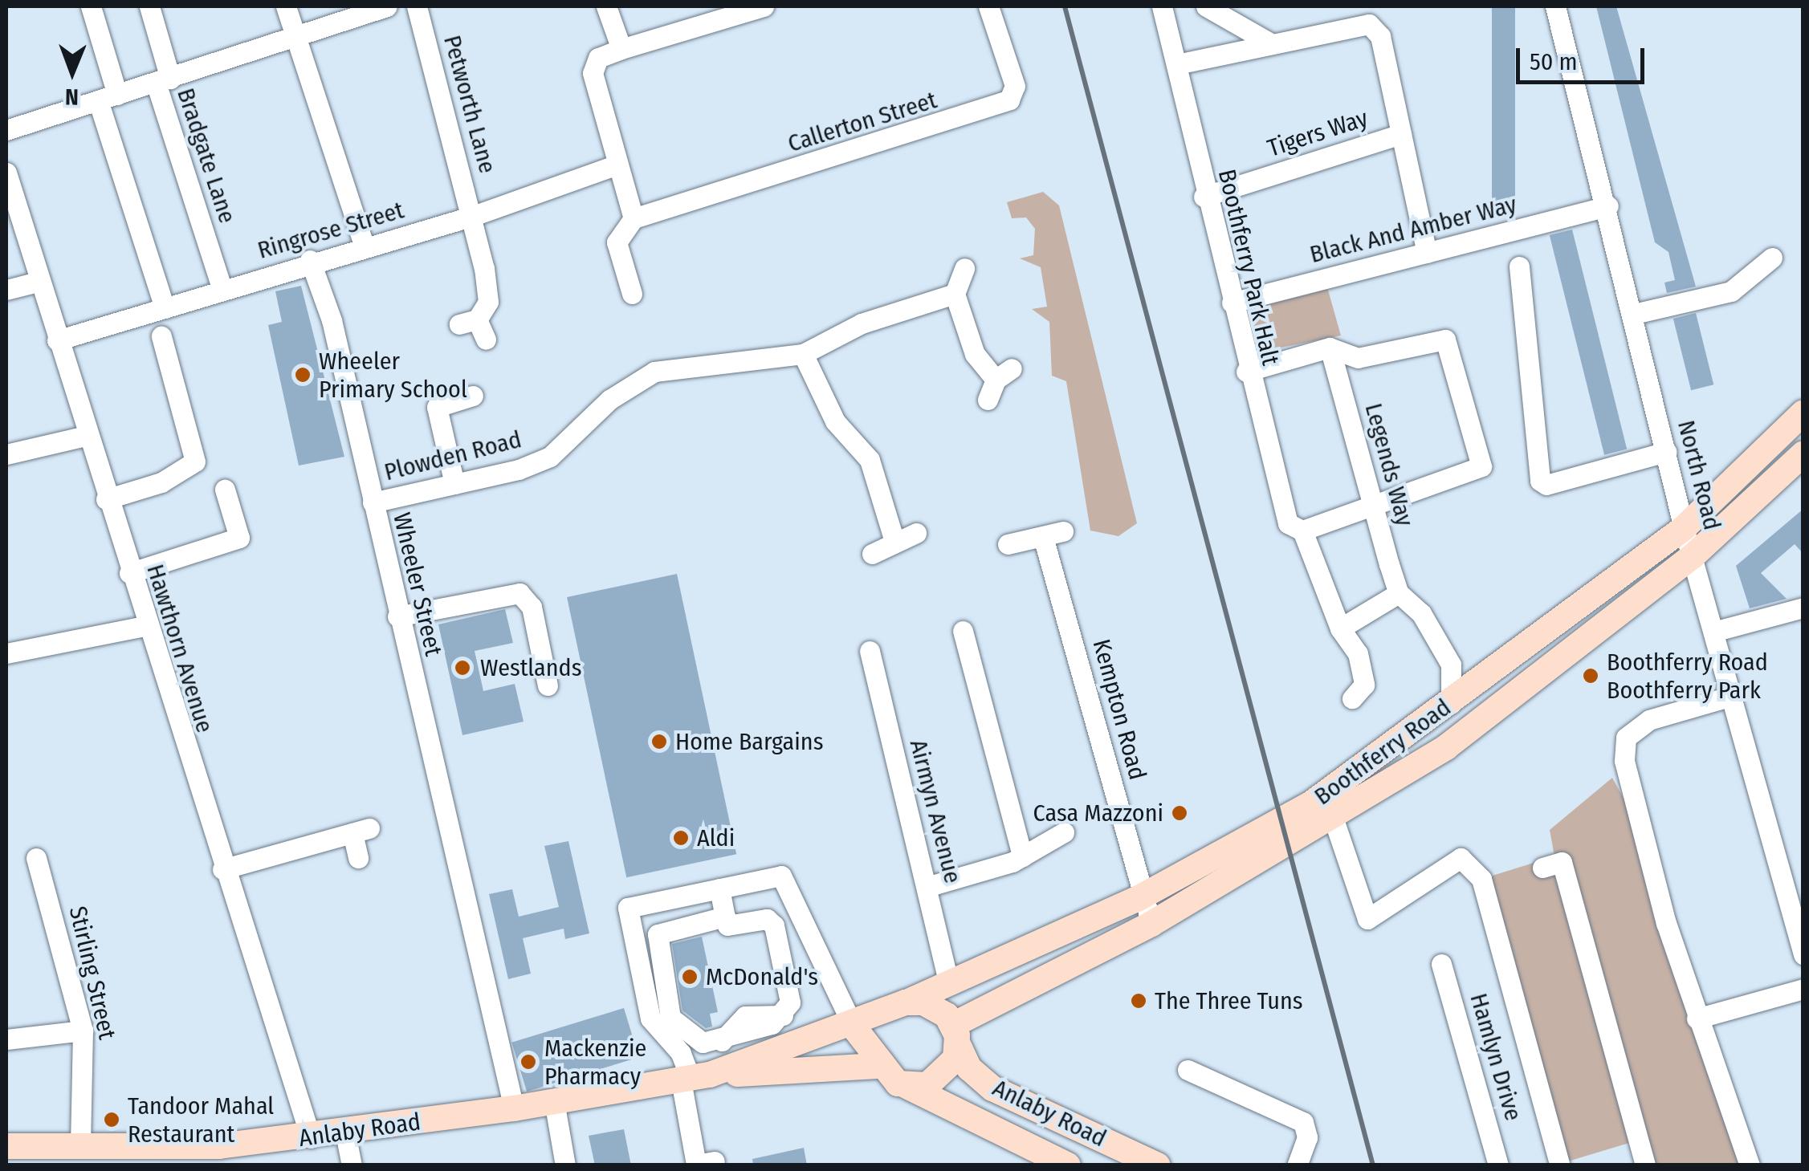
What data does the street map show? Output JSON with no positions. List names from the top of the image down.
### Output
{
  "streets": {
    "main road": ["Boothferry Road", "Anlaby Road"],
    "street": [
      "Petworth Lane",
      "Callerton Street",
      "Tigers Way",
      "Bradgate Lane",
      "Black And Amber Way",
      "Ringrose Street",
      "Boothferry Park Halt",
      "Plowden Road",
      "Legends Way",
      "North Road",
      "Wheeler Street",
      "Hawthorn Avenue",
      "Kempton Road",
      "Airmyn Avenue",
      "Stirling Street",
      "Hamlyn Drive"
    ]
  },
  "crossings": [
    ["Petworth Lane", "Ringrose Street"],
    ["Tigers Way", "Boothferry Park Halt"],
    ["Bradgate Lane", "Ringrose Street"],
    ["Black And Amber Way", "Boothferry Park Halt"],
    ["Black And Amber Way", "North Road"],
    ["Ringrose Street", "Wheeler Street"],
    ["Ringrose Street", "Hawthorn Avenue"],
    ["Plowden Road", "Wheeler Street"],
    ["Legends Way", "Boothferry Road"],
    ["North Road", "Boothferry Road"],
    ["Wheeler Street", "Anlaby Road"],
    ["Hawthorn Avenue", "Anlaby Road"],
    ["Kempton Road", "Boothferry Road"],
    ["Boothferry Road", "Airmyn Avenue"],
    ["Boothferry Road", "Anlaby Road"],
    ["Stirling Street", "Anlaby Road"]
  ],
  "places": [
    "Wheeler Primary School",
    "Westlands",
    "Boothferry Road Boothferry Park",
    "Home Bargains",
    "Casa Mazzoni",
    "Aldi",
    "McDonald's",
    "The Three Tuns",
    "Mackenzie Pharmacy",
    "Tandoor Mahal Restaurant"
  ],
  "scale_bar": "50 m",
  "north": "bottom"
}
